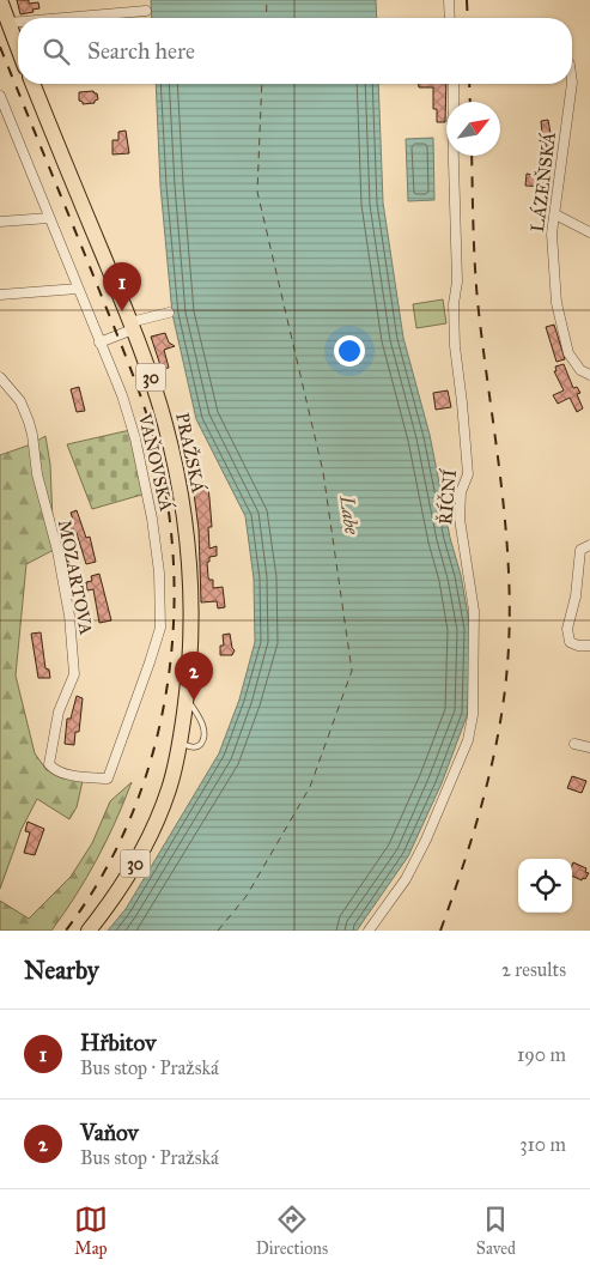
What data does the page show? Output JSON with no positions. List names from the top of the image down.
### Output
{
  "streets": {
    "main road": ["30", "PRAŽSKÁ"],
    "street": [
      "LÁZEŇSKÁ",
      "VAŇOVSKÁ",
      "ŘÍČNÍ",
      "MOZARTOVA"
    ]
  },
  "crossings": [
    ["VAŇOVSKÁ", "MOZARTOVA"]
  ],
  "water": ["Labe"],
  "north": "top right",
  "page": {
    "search": "Search here",
    "pins": ["1", "2"],
    "heading": ["Nearby", "2 results"],
    "list": [
      {
        "mark": "1",
        "name": "Hřbitov",
        "note": "Bus stop · Pražská",
        "value": "190 m"
      },
      {
        "mark": "2",
        "name": "Vaňov",
        "note": "Bus stop · Pražská",
        "value": "310 m"
      }
    ],
    "nav": ["Map", "Directions", "Saved"]
  }
}
